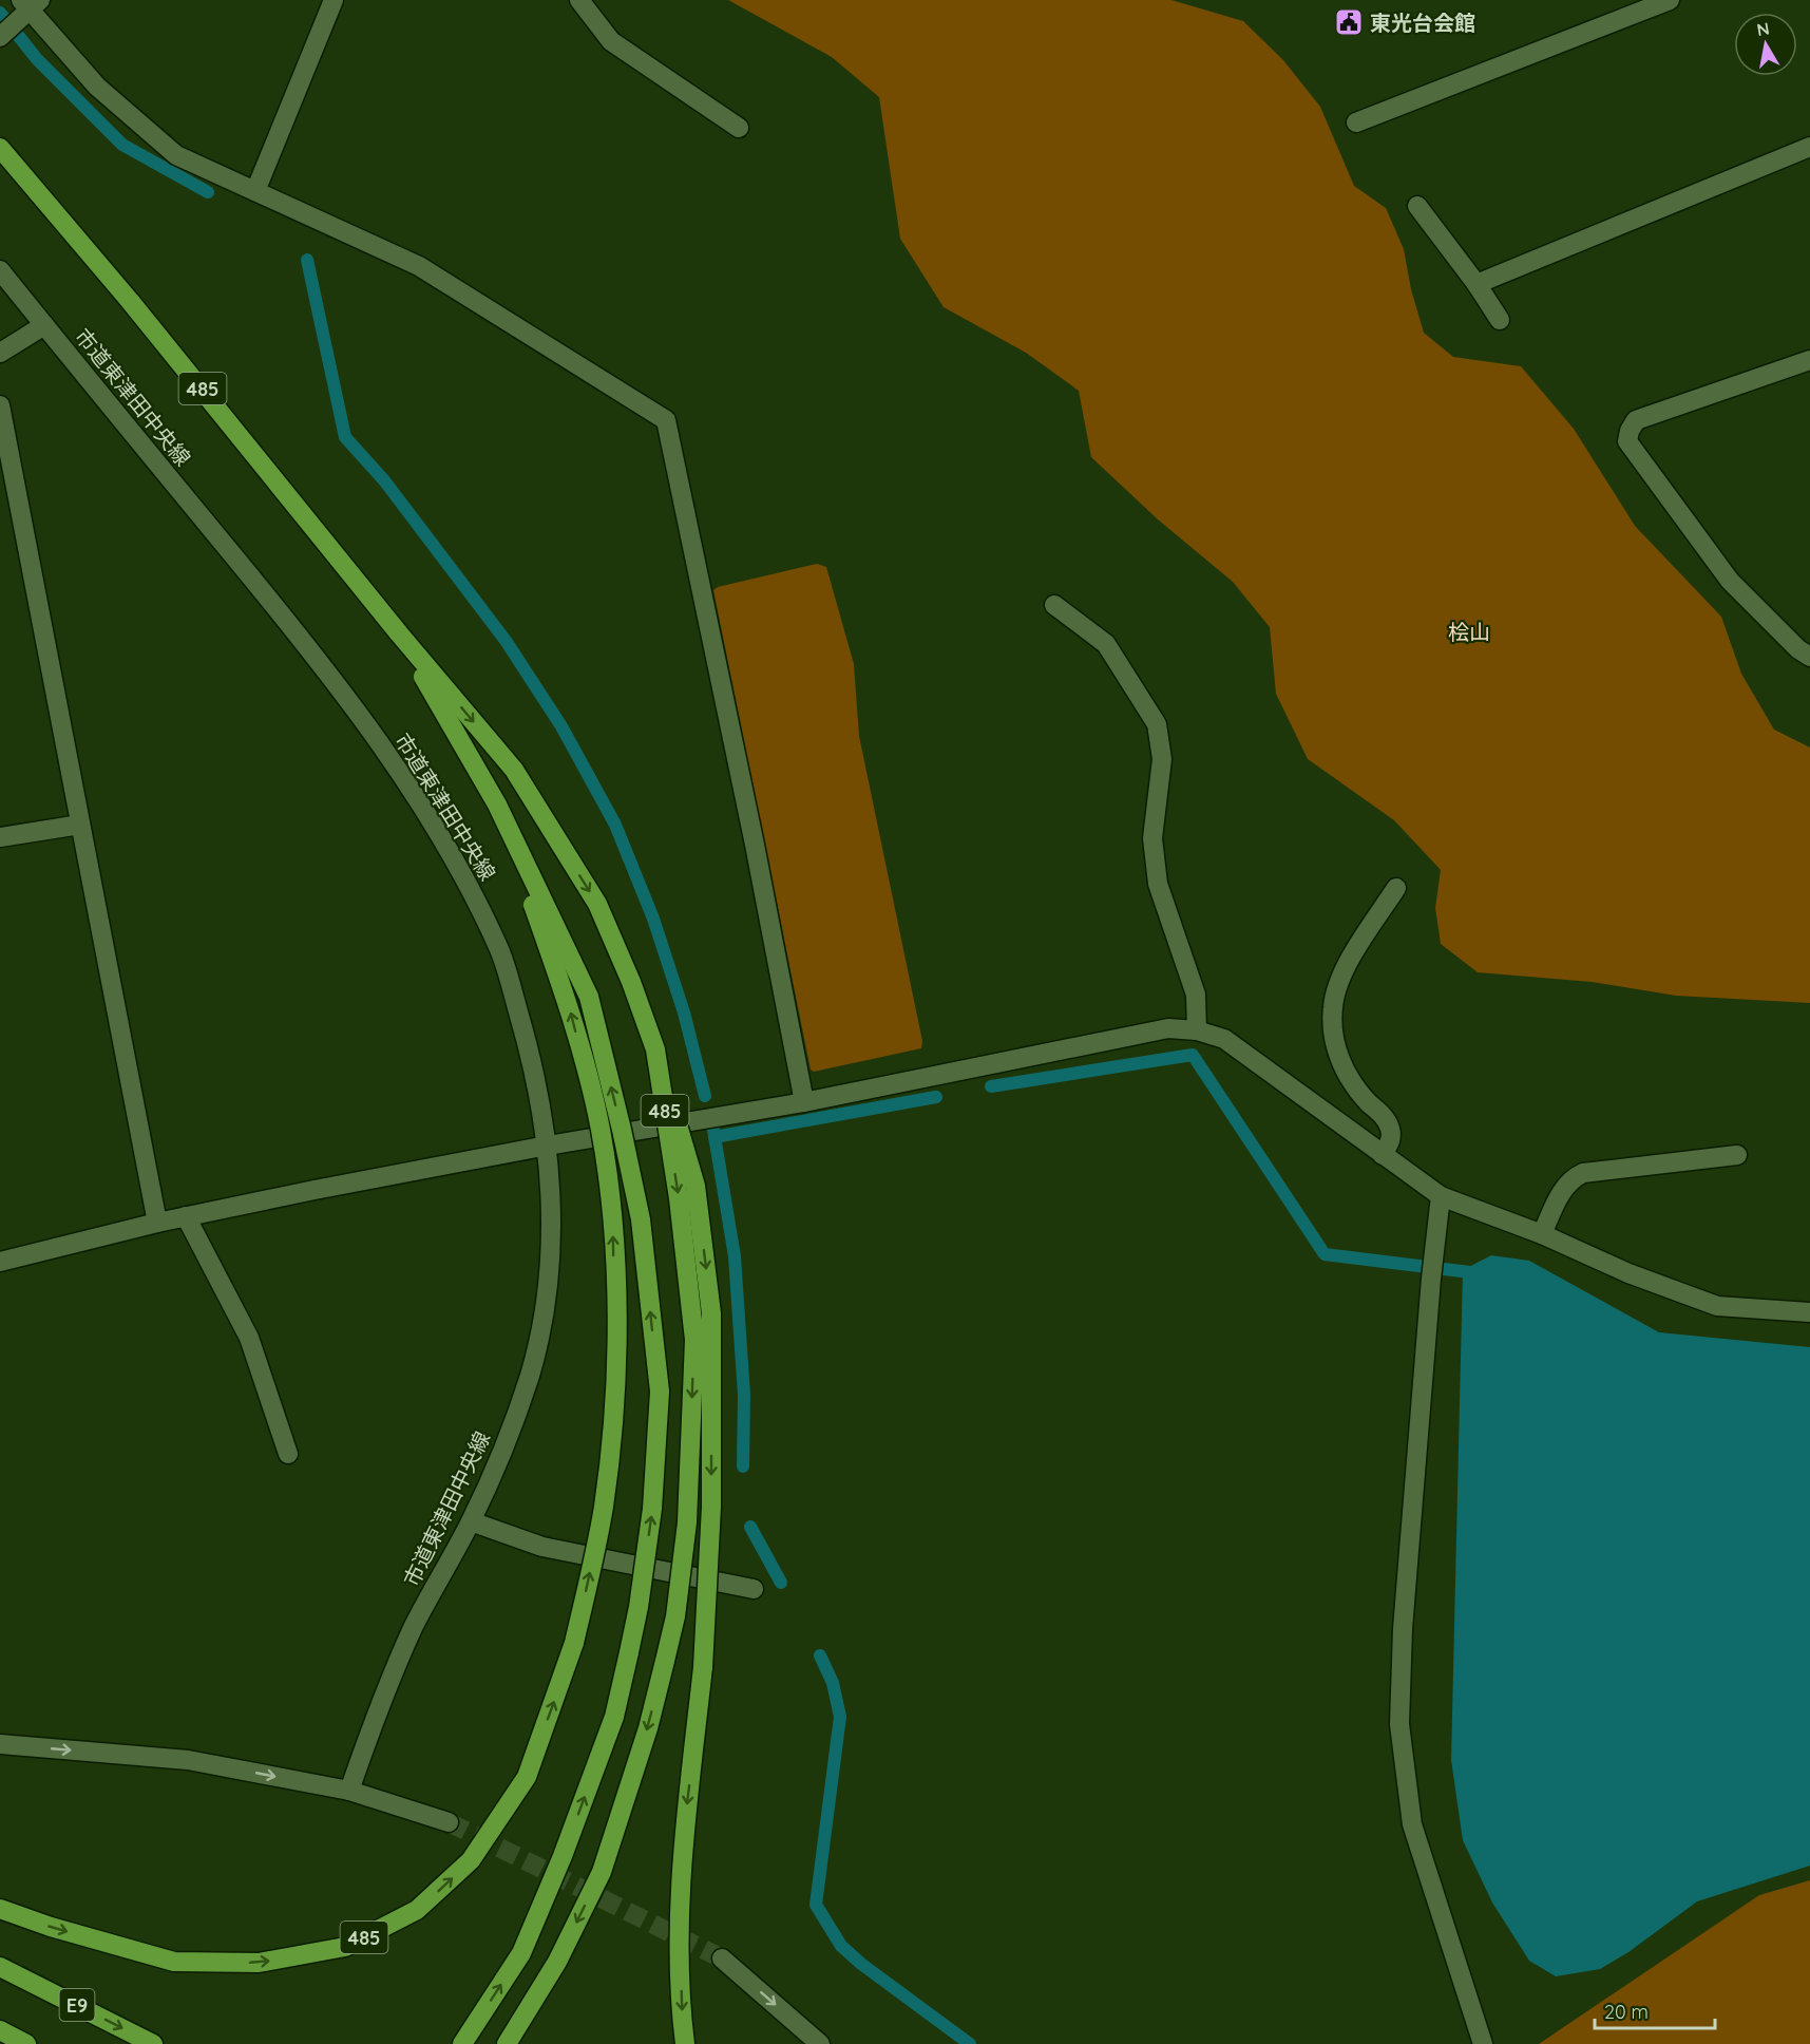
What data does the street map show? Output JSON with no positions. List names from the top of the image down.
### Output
{
  "streets": {
    "highway": ["485", "E9"],
    "street": ["市道東津田中央線"]
  },
  "parks": ["桧山"],
  "places": {
    "public building": ["東光台会館"]
  },
  "scale_bar": "20 m",
  "north": "top"
}
